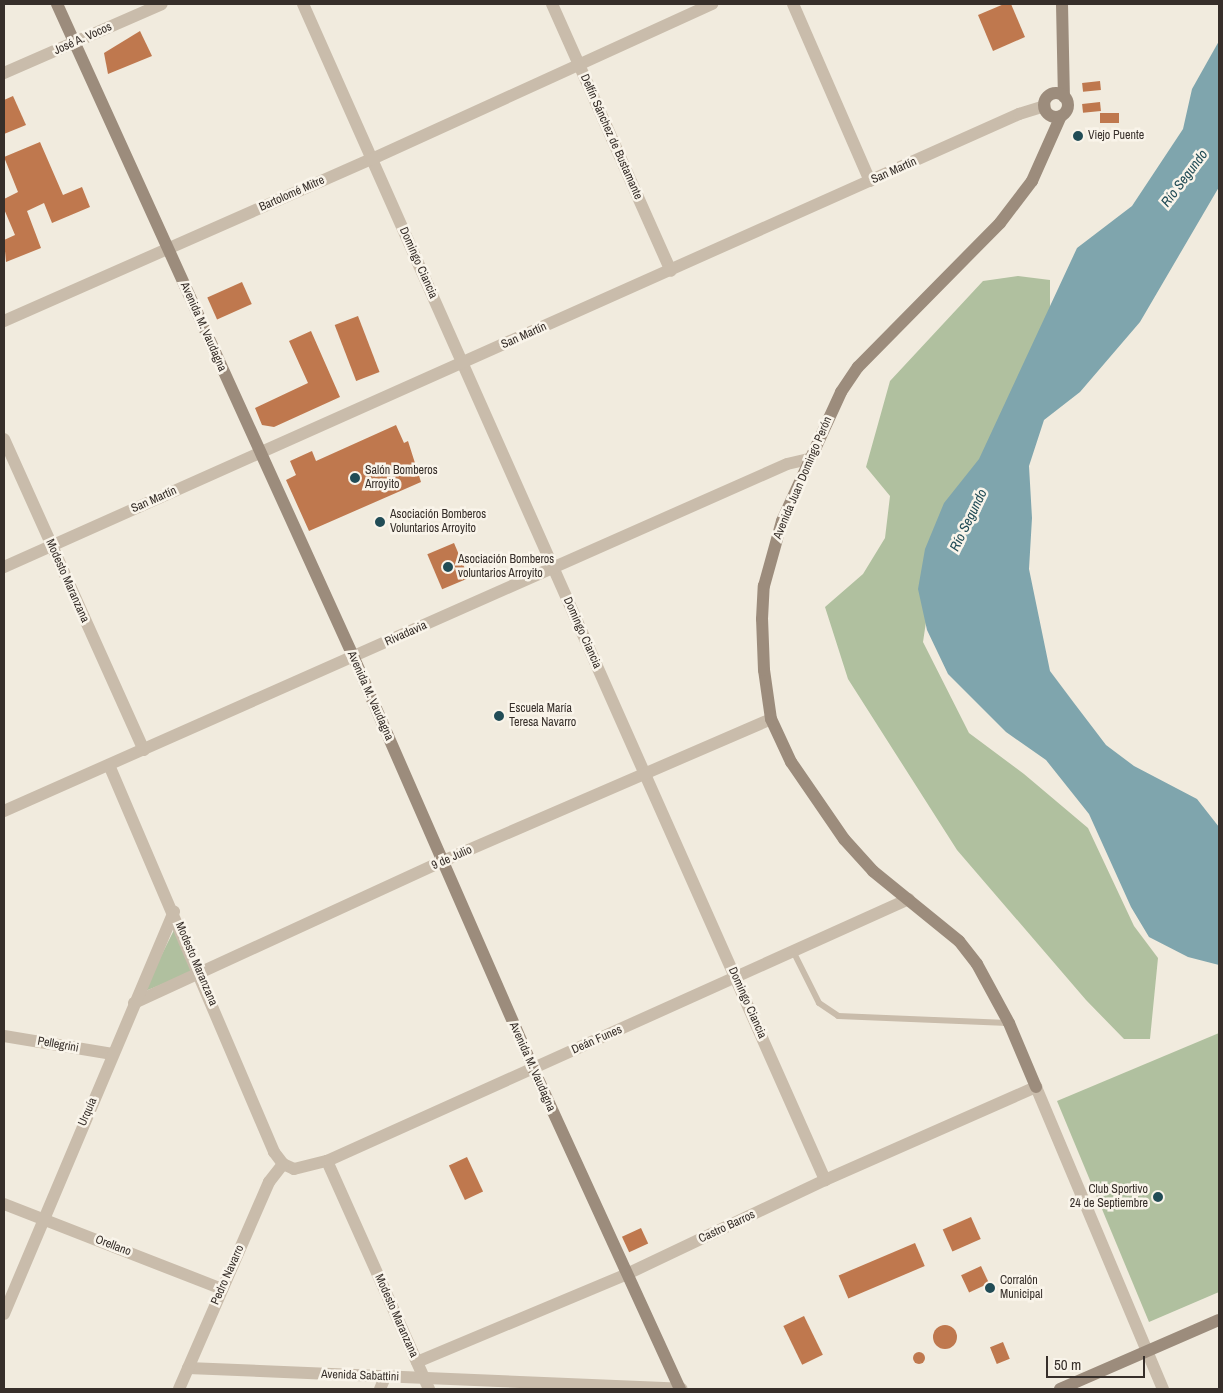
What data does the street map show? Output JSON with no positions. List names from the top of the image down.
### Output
{
  "streets": {
    "main road": ["Avenida M. Vaudagna", "Avenida Juan Domingo Perón"],
    "street": [
      "José A. Vocos",
      "Delfín Sánchez de Bustamante",
      "San Martín",
      "Bartolomé Mitre",
      "Domingo Ciancia",
      "Modesto Maranzana",
      "Rivadavia",
      "9 de Julio",
      "Deán Funes",
      "Pellegrini",
      "Urquía",
      "Castro Barros",
      "Orellano",
      "Pedro Navarro",
      "Avenida Sabattini"
    ]
  },
  "crossings": [
    ["José A. Vocos", "Avenida M. Vaudagna"],
    ["Delfín Sánchez de Bustamante", "San Martín"],
    ["Delfín Sánchez de Bustamante", "Bartolomé Mitre"],
    ["San Martín", "Domingo Ciancia"],
    ["San Martín", "Avenida M. Vaudagna"],
    ["San Martín", "Avenida Juan Domingo Perón"],
    ["San Martín", "Modesto Maranzana"],
    ["Bartolomé Mitre", "Domingo Ciancia"],
    ["Bartolomé Mitre", "Avenida M. Vaudagna"],
    ["Domingo Ciancia", "Rivadavia"],
    ["Domingo Ciancia", "9 de Julio"],
    ["Domingo Ciancia", "Deán Funes"],
    ["Domingo Ciancia", "Castro Barros"],
    ["Avenida M. Vaudagna", "Rivadavia"],
    ["Avenida M. Vaudagna", "9 de Julio"],
    ["Avenida M. Vaudagna", "Deán Funes"],
    ["Avenida M. Vaudagna", "Castro Barros"],
    ["Avenida M. Vaudagna", "Avenida Sabattini"],
    ["Avenida Juan Domingo Perón", "Rivadavia"],
    ["Avenida Juan Domingo Perón", "9 de Julio"],
    ["Avenida Juan Domingo Perón", "Deán Funes"],
    ["Avenida Juan Domingo Perón", "Castro Barros"],
    ["Modesto Maranzana", "Rivadavia"],
    ["Modesto Maranzana", "9 de Julio"],
    ["Modesto Maranzana", "Deán Funes"],
    ["Modesto Maranzana", "Urquía"],
    ["Modesto Maranzana", "Castro Barros"],
    ["Modesto Maranzana", "Pedro Navarro"],
    ["Modesto Maranzana", "Avenida Sabattini"],
    ["9 de Julio", "Urquía"],
    ["Deán Funes", "Pedro Navarro"],
    ["Pellegrini", "Urquía"],
    ["Urquía", "Orellano"],
    ["Orellano", "Pedro Navarro"],
    ["Pedro Navarro", "Avenida Sabattini"]
  ],
  "water": ["Río Segundo"],
  "places": [
    "Viejo Puente",
    "Salón Bomberos Arroyito",
    "Asociación Bomberos Voluntarios Arroyito",
    "Asociación Bomberos voluntarios Arroyito",
    "Escuela María Teresa Navarro",
    "Club Sportivo 24 de Septiembre",
    "Corralón Municipal"
  ],
  "scale_bar": "50 m"
}
